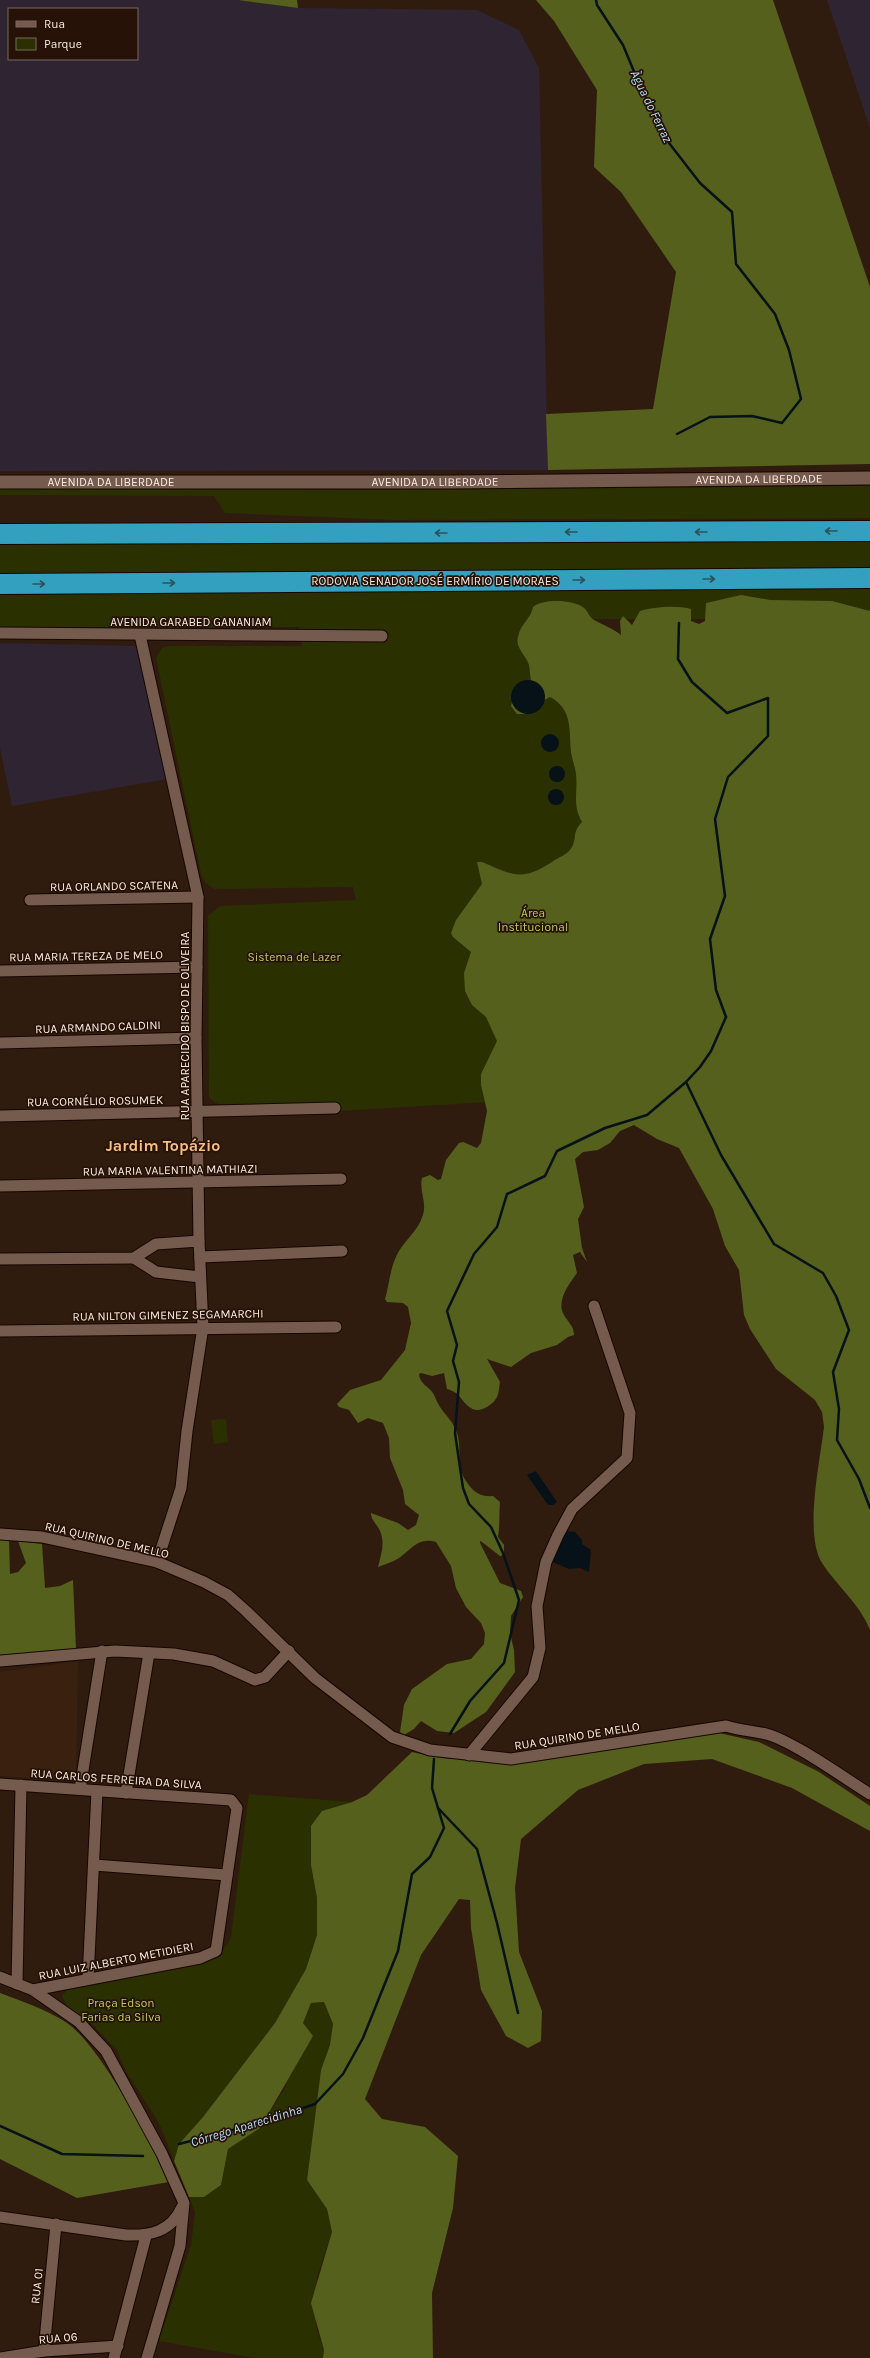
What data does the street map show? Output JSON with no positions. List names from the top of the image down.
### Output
{
  "streets": {
    "highway": ["RODOVIA SENADOR JOSÉ ERMÍRIO DE MORAES"],
    "street": [
      "AVENIDA DA LIBERDADE",
      "AVENIDA GARABED GANANIAM",
      "RUA ORLANDO SCATENA",
      "RUA MARIA TEREZA DE MELO",
      "RUA APARECIDO BISPO DE OLIVEIRA",
      "RUA ARMANDO CALDINI",
      "RUA CORNÉLIO ROSUMEK",
      "RUA MARIA VALENTINA MATHIAZI",
      "RUA NILTON GIMENEZ SEGAMARCHI",
      "RUA QUIRINO DE MELLO",
      "RUA CARLOS FERREIRA DA SILVA",
      "RUA LUIZ ALBERTO METIDIERI",
      "RUA 01",
      "RUA 06"
    ]
  },
  "crossings": [
    ["AVENIDA GARABED GANANIAM", "RUA APARECIDO BISPO DE OLIVEIRA"],
    ["RUA ORLANDO SCATENA", "RUA APARECIDO BISPO DE OLIVEIRA"],
    ["RUA MARIA TEREZA DE MELO", "RUA APARECIDO BISPO DE OLIVEIRA"],
    ["RUA APARECIDO BISPO DE OLIVEIRA", "RUA ARMANDO CALDINI"],
    ["RUA APARECIDO BISPO DE OLIVEIRA", "RUA CORNÉLIO ROSUMEK"],
    ["RUA APARECIDO BISPO DE OLIVEIRA", "RUA MARIA VALENTINA MATHIAZI"],
    ["RUA APARECIDO BISPO DE OLIVEIRA", "RUA NILTON GIMENEZ SEGAMARCHI"],
    ["RUA APARECIDO BISPO DE OLIVEIRA", "RUA QUIRINO DE MELLO"],
    ["RUA CARLOS FERREIRA DA SILVA", "RUA LUIZ ALBERTO METIDIERI"],
    ["RUA 01", "RUA 06"]
  ],
  "districts": ["Jardim Topázio"],
  "water": ["Àgua do Ferraz", "Córrego Aparecidinha"],
  "parks": ["Área Institucional", "Sistema de Lazer", "Praça Edson Farias da Silva"],
  "legend": ["Rua", "Parque"]
}
